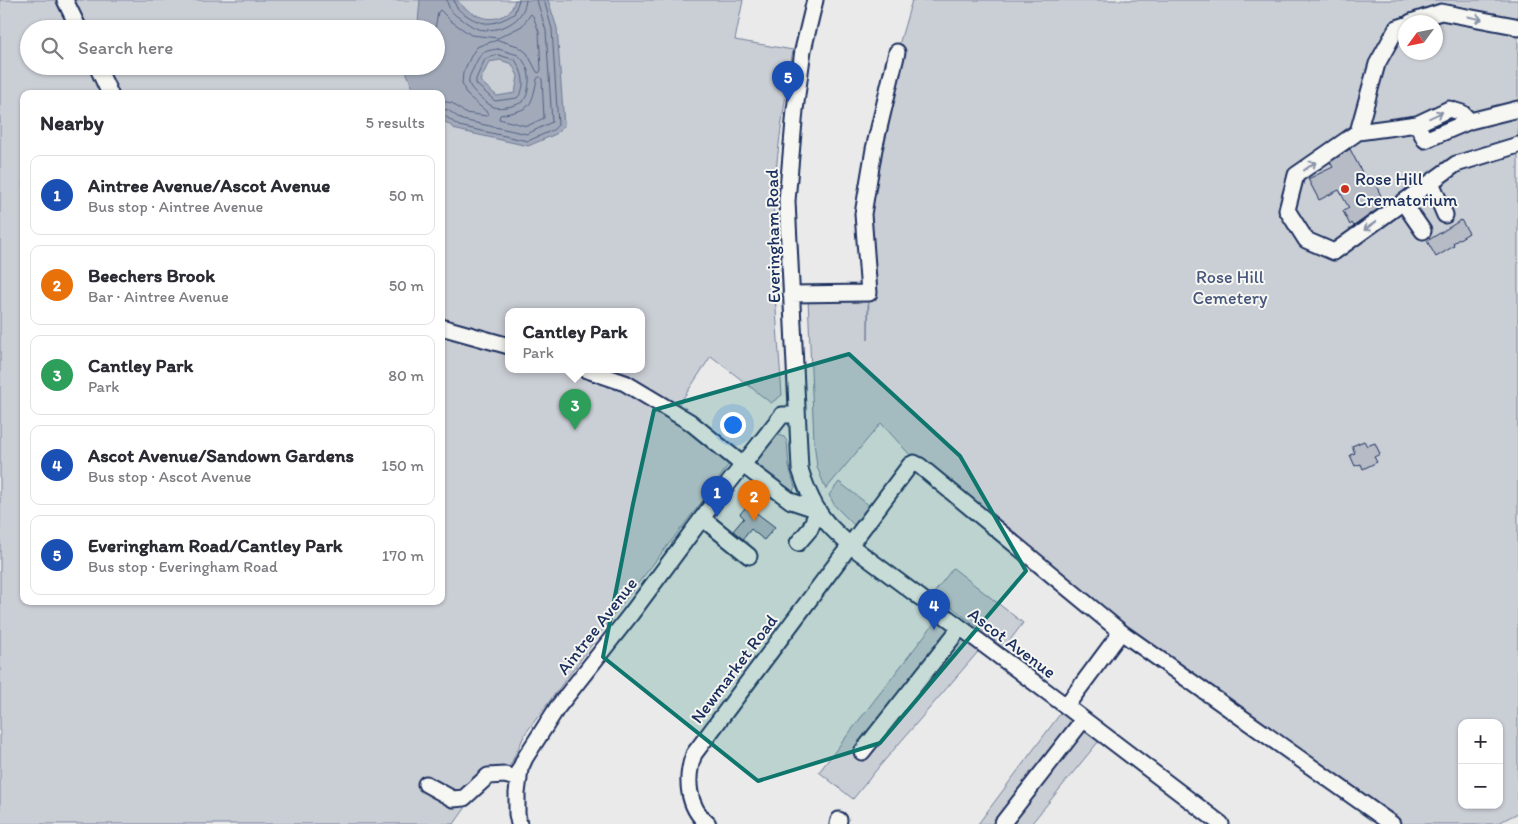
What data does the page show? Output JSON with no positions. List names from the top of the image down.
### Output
{
  "streets": {
    "street": [
      "Everingham Road",
      "Aintree Avenue",
      "Ascot Avenue",
      "Newmarket Road"
    ]
  },
  "crossings": [
    ["Everingham Road", "Aintree Avenue"],
    ["Everingham Road", "Ascot Avenue"],
    ["Aintree Avenue", "Ascot Avenue"],
    ["Ascot Avenue", "Newmarket Road"]
  ],
  "parks": ["Rose Hill Cemetery"],
  "places": ["Rose Hill Crematorium"],
  "north": "bottom left",
  "page": {
    "search": "Search here",
    "pins": [
      "5",
      "3",
      "1",
      "2",
      "4"
    ],
    "heading": ["Nearby", "5 results"],
    "list": [
      {
        "mark": "1",
        "name": "Aintree Avenue/Ascot Avenue",
        "note": "Bus stop · Aintree Avenue",
        "value": "50 m"
      },
      {
        "mark": "2",
        "name": "Beechers Brook",
        "note": "Bar · Aintree Avenue",
        "value": "50 m"
      },
      {
        "mark": "3",
        "name": "Cantley Park",
        "note": "Park",
        "value": "80 m"
      },
      {
        "mark": "4",
        "name": "Ascot Avenue/Sandown Gardens",
        "note": "Bus stop · Ascot Avenue",
        "value": "150 m"
      },
      {
        "mark": "5",
        "name": "Everingham Road/Cantley Park",
        "note": "Bus stop · Everingham Road",
        "value": "170 m"
      }
    ],
    "popup": ["Cantley Park", "Park"],
    "map_buttons": ["+", "−"]
  }
}
